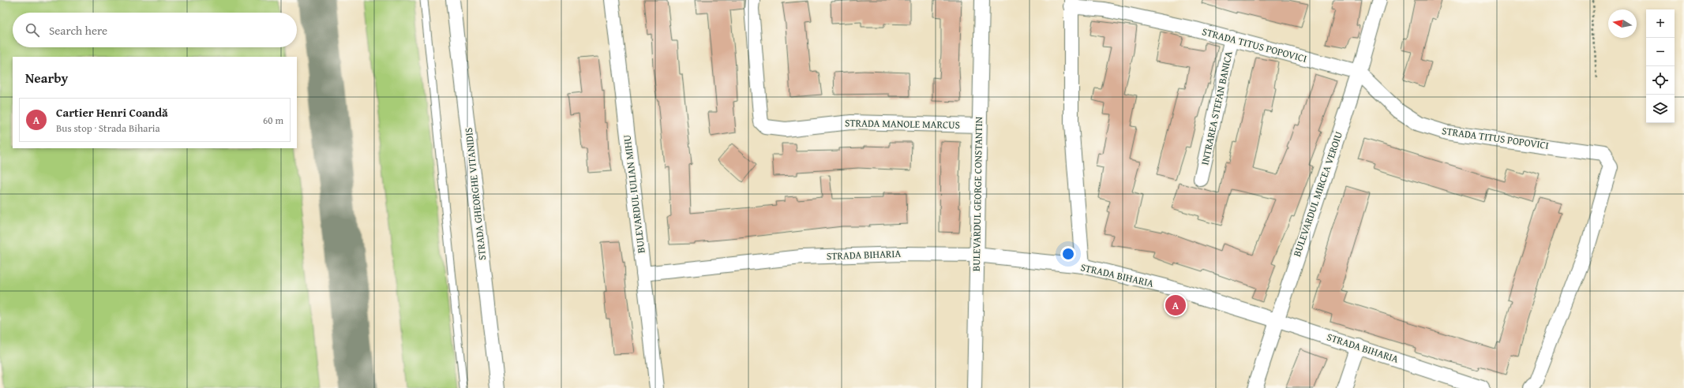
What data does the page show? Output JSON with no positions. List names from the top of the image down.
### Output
{
  "streets": {
    "street": [
      "STRADA TITUS POPOVICI",
      "INTRAREA STEFAN BANICA",
      "STRADA MANOLE MARCUS",
      "STRADA GHEORGHE VITANIDIS",
      "BULEVARDUL IULIAN MIHU",
      "BULEVARDUL GEORGE CONSTANTIN",
      "BULEVARDUL MIRCEA VEROIU",
      "STRADA BIHARIA"
    ]
  },
  "crossings": [
    ["STRADA TITUS POPOVICI", "INTRAREA STEFAN BANICA"],
    ["STRADA TITUS POPOVICI", "BULEVARDUL MIRCEA VEROIU"],
    ["STRADA MANOLE MARCUS", "BULEVARDUL GEORGE CONSTANTIN"],
    ["BULEVARDUL IULIAN MIHU", "STRADA BIHARIA"],
    ["BULEVARDUL GEORGE CONSTANTIN", "STRADA BIHARIA"],
    ["BULEVARDUL MIRCEA VEROIU", "STRADA BIHARIA"]
  ],
  "north": "left",
  "page": {
    "map_buttons": ["+", "−"],
    "search": "Search here",
    "heading": "Nearby",
    "list": [
      {
        "mark": "A",
        "name": "Cartier Henri Coandă",
        "note": "Bus stop · Strada Biharia",
        "value": "60 m"
      }
    ],
    "pins": "A"
  }
}
